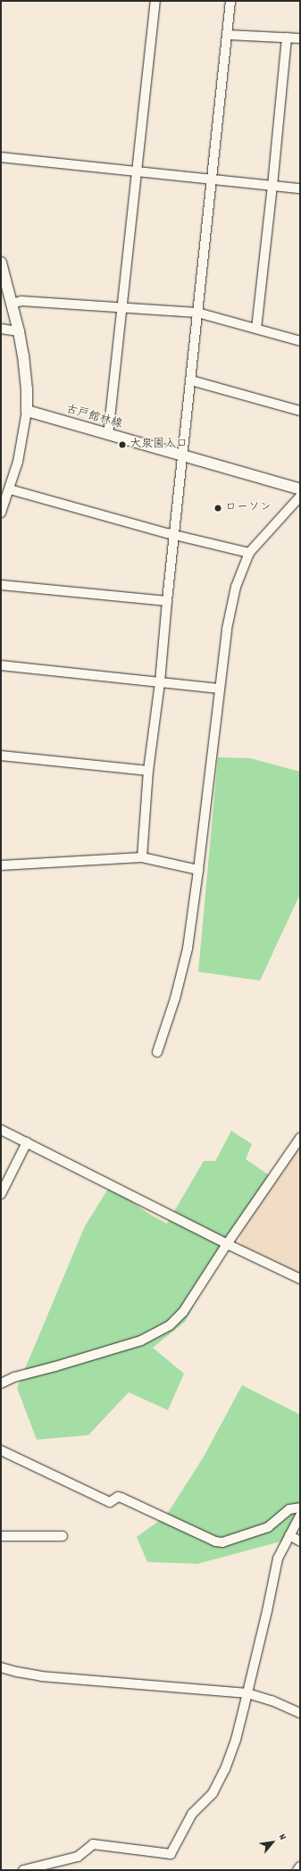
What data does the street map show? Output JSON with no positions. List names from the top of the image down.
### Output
{
  "streets": {
    "main road": ["古戸館林線"]
  },
  "places": ["大泉園入口", "ローソン"],
  "north": "top right"
}
